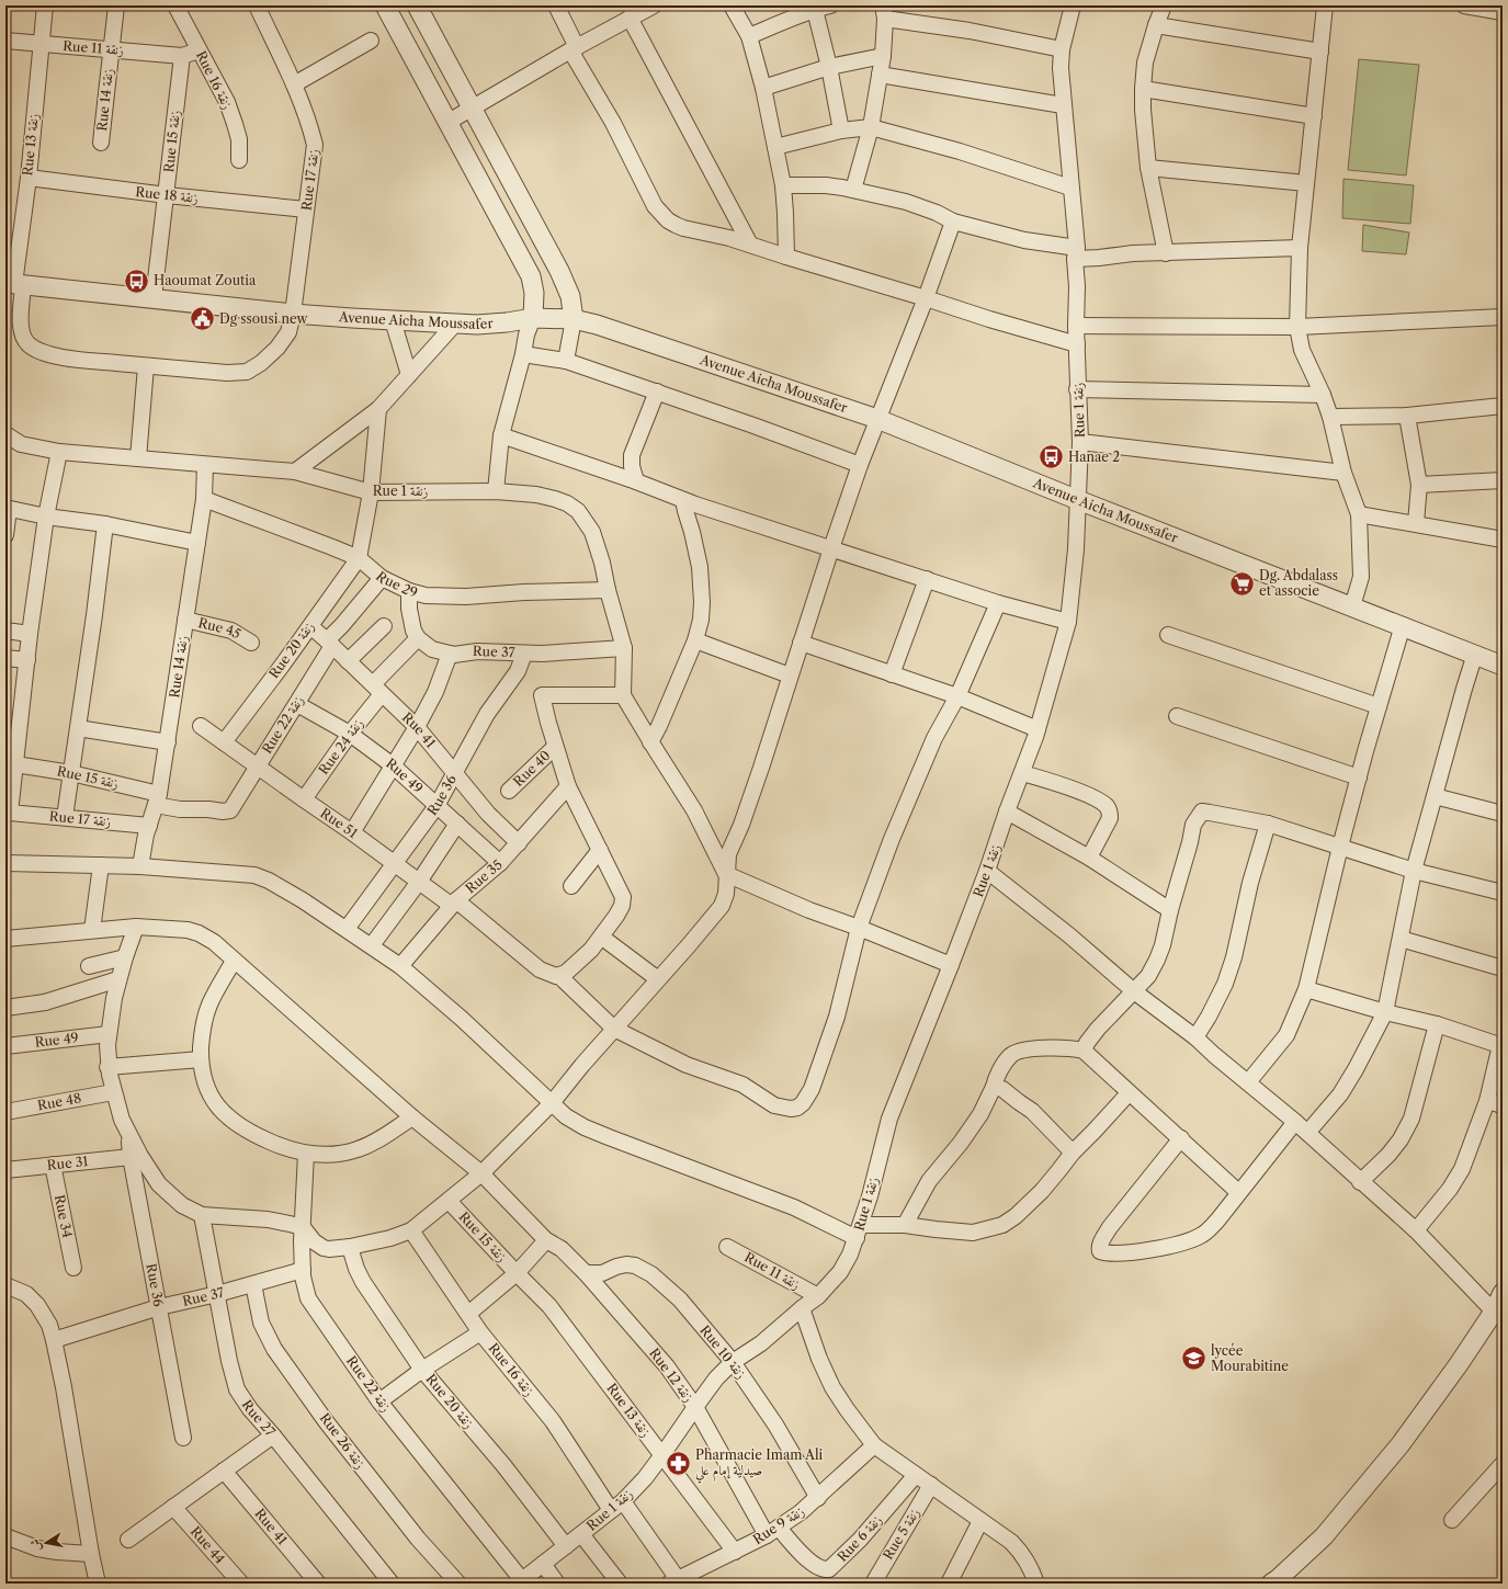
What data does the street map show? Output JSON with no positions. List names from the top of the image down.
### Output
{
  "streets": {
    "street": [
      "Rue 11 زنقة",
      "Rue 16 زنقة",
      "Rue 14 زنقة",
      "Rue 15 زنقة",
      "Rue 13 زنقة",
      "Rue 17 زنقة",
      "Rue 18 زنقة",
      "Avenue Aicha Moussafer",
      "Rue 1 زنقة",
      "Rue 29",
      "Rue 45",
      "Rue 20 زنقة",
      "Rue 37",
      "Rue 22 زنقة",
      "Rue 41",
      "Rue 24 زنقة",
      "Rue 40",
      "Rue 49",
      "Rue 36",
      "Rue 51",
      "Rue 35",
      "Rue 48",
      "Rue 31",
      "Rue 34",
      "Rue 10 زنقة",
      "Rue 12 زنقة",
      "Rue 27",
      "Rue 26 زنقة",
      "Rue 9 زنقة",
      "Rue 5 زنقة",
      "Rue 6 زنقة",
      "Rue 44"
    ]
  },
  "crossings": [
    ["Rue 11 زنقة", "Rue 14 زنقة"],
    ["Rue 11 زنقة", "Rue 15 زنقة"],
    ["Rue 11 زنقة", "Rue 13 زنقة"],
    ["Rue 11 زنقة", "Rue 1 زنقة"],
    ["Rue 16 زنقة", "Rue 1 زنقة"],
    ["Rue 14 زنقة", "Rue 15 زنقة"],
    ["Rue 14 زنقة", "Rue 17 زنقة"],
    ["Rue 14 زنقة", "Rue 1 زنقة"],
    ["Rue 14 زنقة", "Rue 29"],
    ["Rue 14 زنقة", "Rue 45"],
    ["Rue 15 زنقة", "Rue 13 زنقة"],
    ["Rue 15 زنقة", "Rue 17 زنقة"],
    ["Rue 15 زنقة", "Rue 18 زنقة"],
    ["Rue 15 زنقة", "Avenue Aicha Moussafer"],
    ["Rue 15 زنقة", "Rue 22 زنقة"],
    ["Rue 13 زنقة", "Rue 17 زنقة"],
    ["Rue 13 زنقة", "Rue 18 زنقة"],
    ["Rue 13 زنقة", "Avenue Aicha Moussafer"],
    ["Rue 13 زنقة", "Rue 1 زنقة"],
    ["Rue 13 زنقة", "Rue 9 زنقة"],
    ["Rue 17 زنقة", "Rue 18 زنقة"],
    ["Rue 17 زنقة", "Avenue Aicha Moussafer"],
    ["Avenue Aicha Moussafer", "Rue 1 زنقة"],
    ["Rue 1 زنقة", "Rue 29"],
    ["Rue 1 زنقة", "Rue 20 زنقة"],
    ["Rue 1 زنقة", "Rue 37"],
    ["Rue 1 زنقة", "Rue 22 زنقة"],
    ["Rue 1 زنقة", "Rue 10 زنقة"],
    ["Rue 1 زنقة", "Rue 12 زنقة"],
    ["Rue 29", "Rue 20 زنقة"],
    ["Rue 29", "Rue 22 زنقة"],
    ["Rue 20 زنقة", "Rue 41"],
    ["Rue 20 زنقة", "Rue 51"],
    ["Rue 37", "Rue 22 زنقة"],
    ["Rue 37", "Rue 24 زنقة"],
    ["Rue 37", "Rue 36"],
    ["Rue 37", "Rue 27"],
    ["Rue 37", "Rue 26 زنقة"],
    ["Rue 22 زنقة", "Rue 41"],
    ["Rue 22 زنقة", "Rue 49"],
    ["Rue 22 زنقة", "Rue 51"],
    ["Rue 41", "Rue 24 زنقة"],
    ["Rue 41", "Rue 36"],
    ["Rue 41", "Rue 35"],
    ["Rue 24 زنقة", "Rue 49"],
    ["Rue 24 زنقة", "Rue 51"],
    ["Rue 49", "Rue 36"],
    ["Rue 49", "Rue 35"],
    ["Rue 36", "Rue 51"],
    ["Rue 36", "Rue 31"],
    ["Rue 51", "Rue 35"],
    ["Rue 31", "Rue 34"],
    ["Rue 10 زنقة", "Rue 12 زنقة"],
    ["Rue 10 زنقة", "Rue 9 زنقة"],
    ["Rue 12 زنقة", "Rue 9 زنقة"],
    ["Rue 12 زنقة", "Rue 6 زنقة"],
    ["Rue 9 زنقة", "Rue 6 زنقة"]
  ],
  "places": {
    "bus stop": ["Haoumat Zoutia", "Hanae 2"],
    "public building": ["Dg ssousi new"],
    "supermarket": ["Dg. Abdalass et associe"],
    "school or university": ["lycée Mourabitine"],
    "pharmacy": ["Pharmacie Imam Ali صيدلية إمام علي"]
  },
  "north": "left"
}
